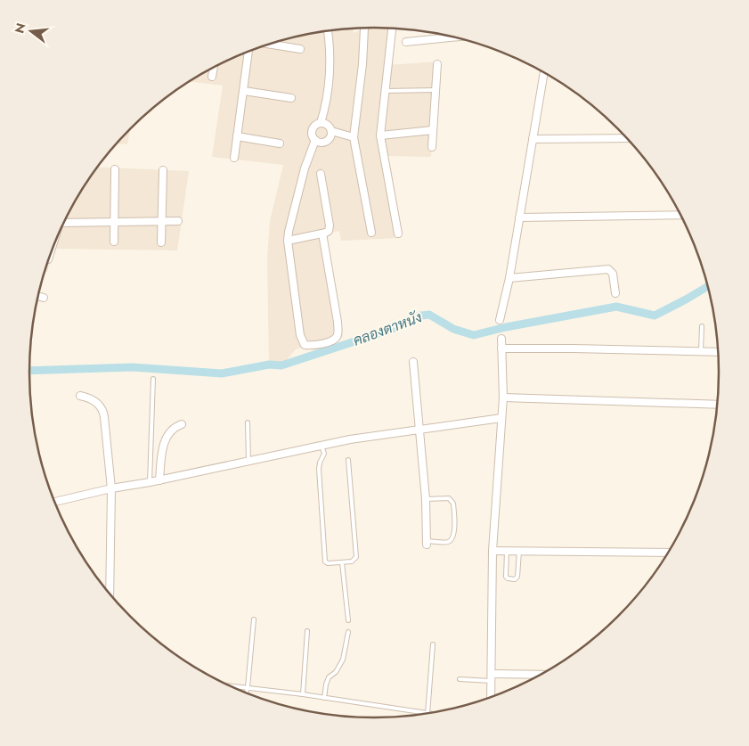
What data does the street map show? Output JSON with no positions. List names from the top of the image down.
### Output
{
  "water": ["คลองตาหนัง"],
  "north": "left"
}
